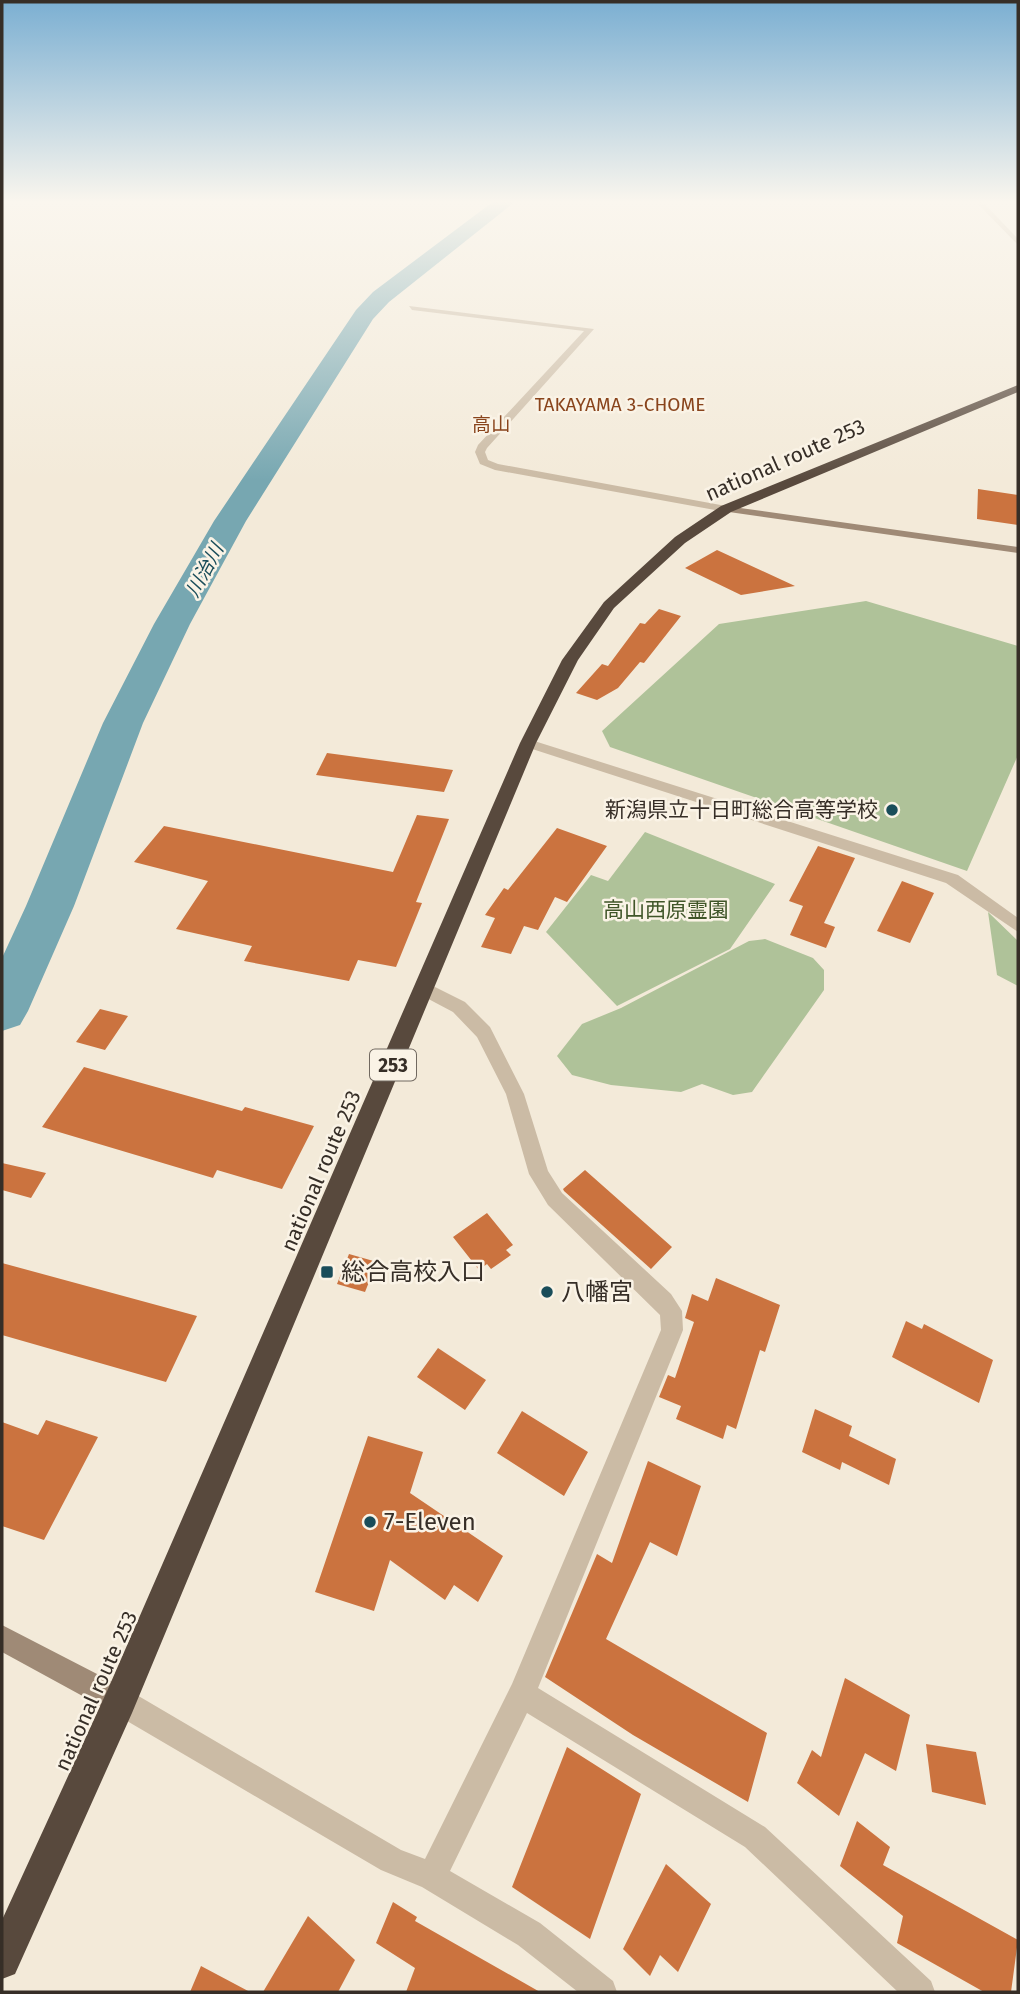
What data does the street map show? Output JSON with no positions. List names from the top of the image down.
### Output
{
  "streets": {
    "highway": ["national route 253", "253"]
  },
  "districts": ["TAKAYAMA 3-CHOME", "高山"],
  "water": ["川治川"],
  "parks": ["高山西原霊園"],
  "places": {
    "other": ["新潟県立十日町総合高等学校", "八幡宮", "7-Eleven"],
    "transit": ["総合高校入口"]
  }
}
